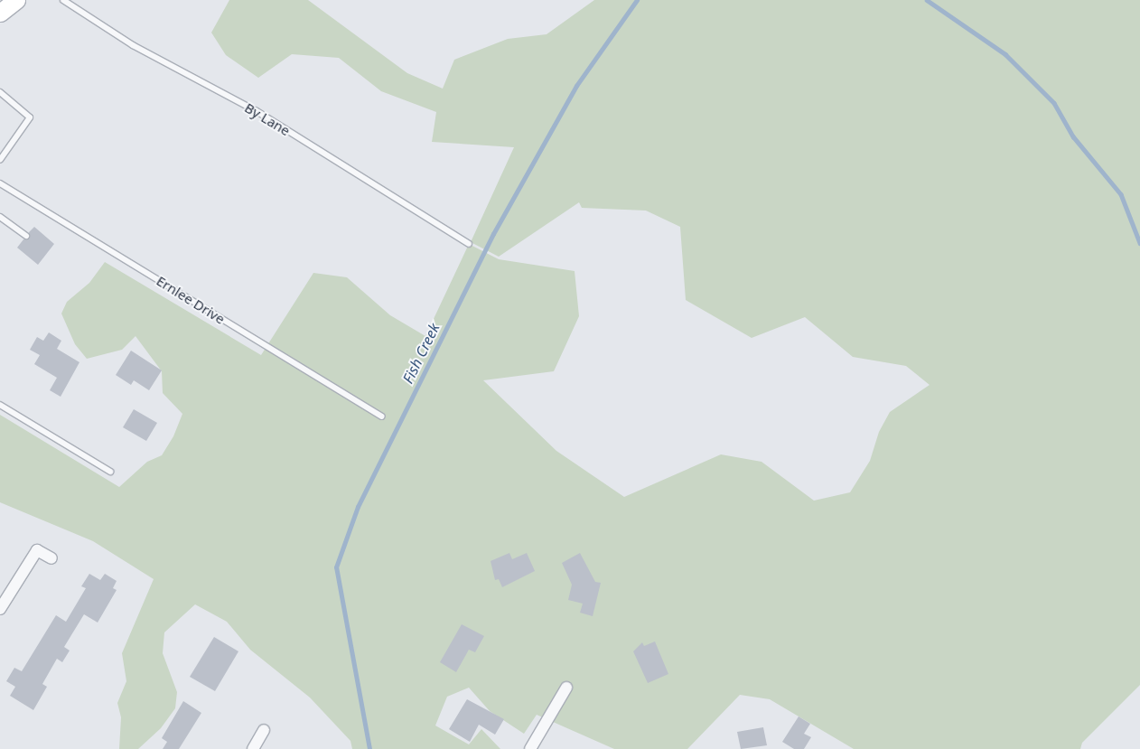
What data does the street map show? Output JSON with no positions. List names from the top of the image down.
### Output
{
  "streets": {
    "lane": ["By Lane", "Ernlee Drive"]
  },
  "water": ["Fish Creek"]
}
